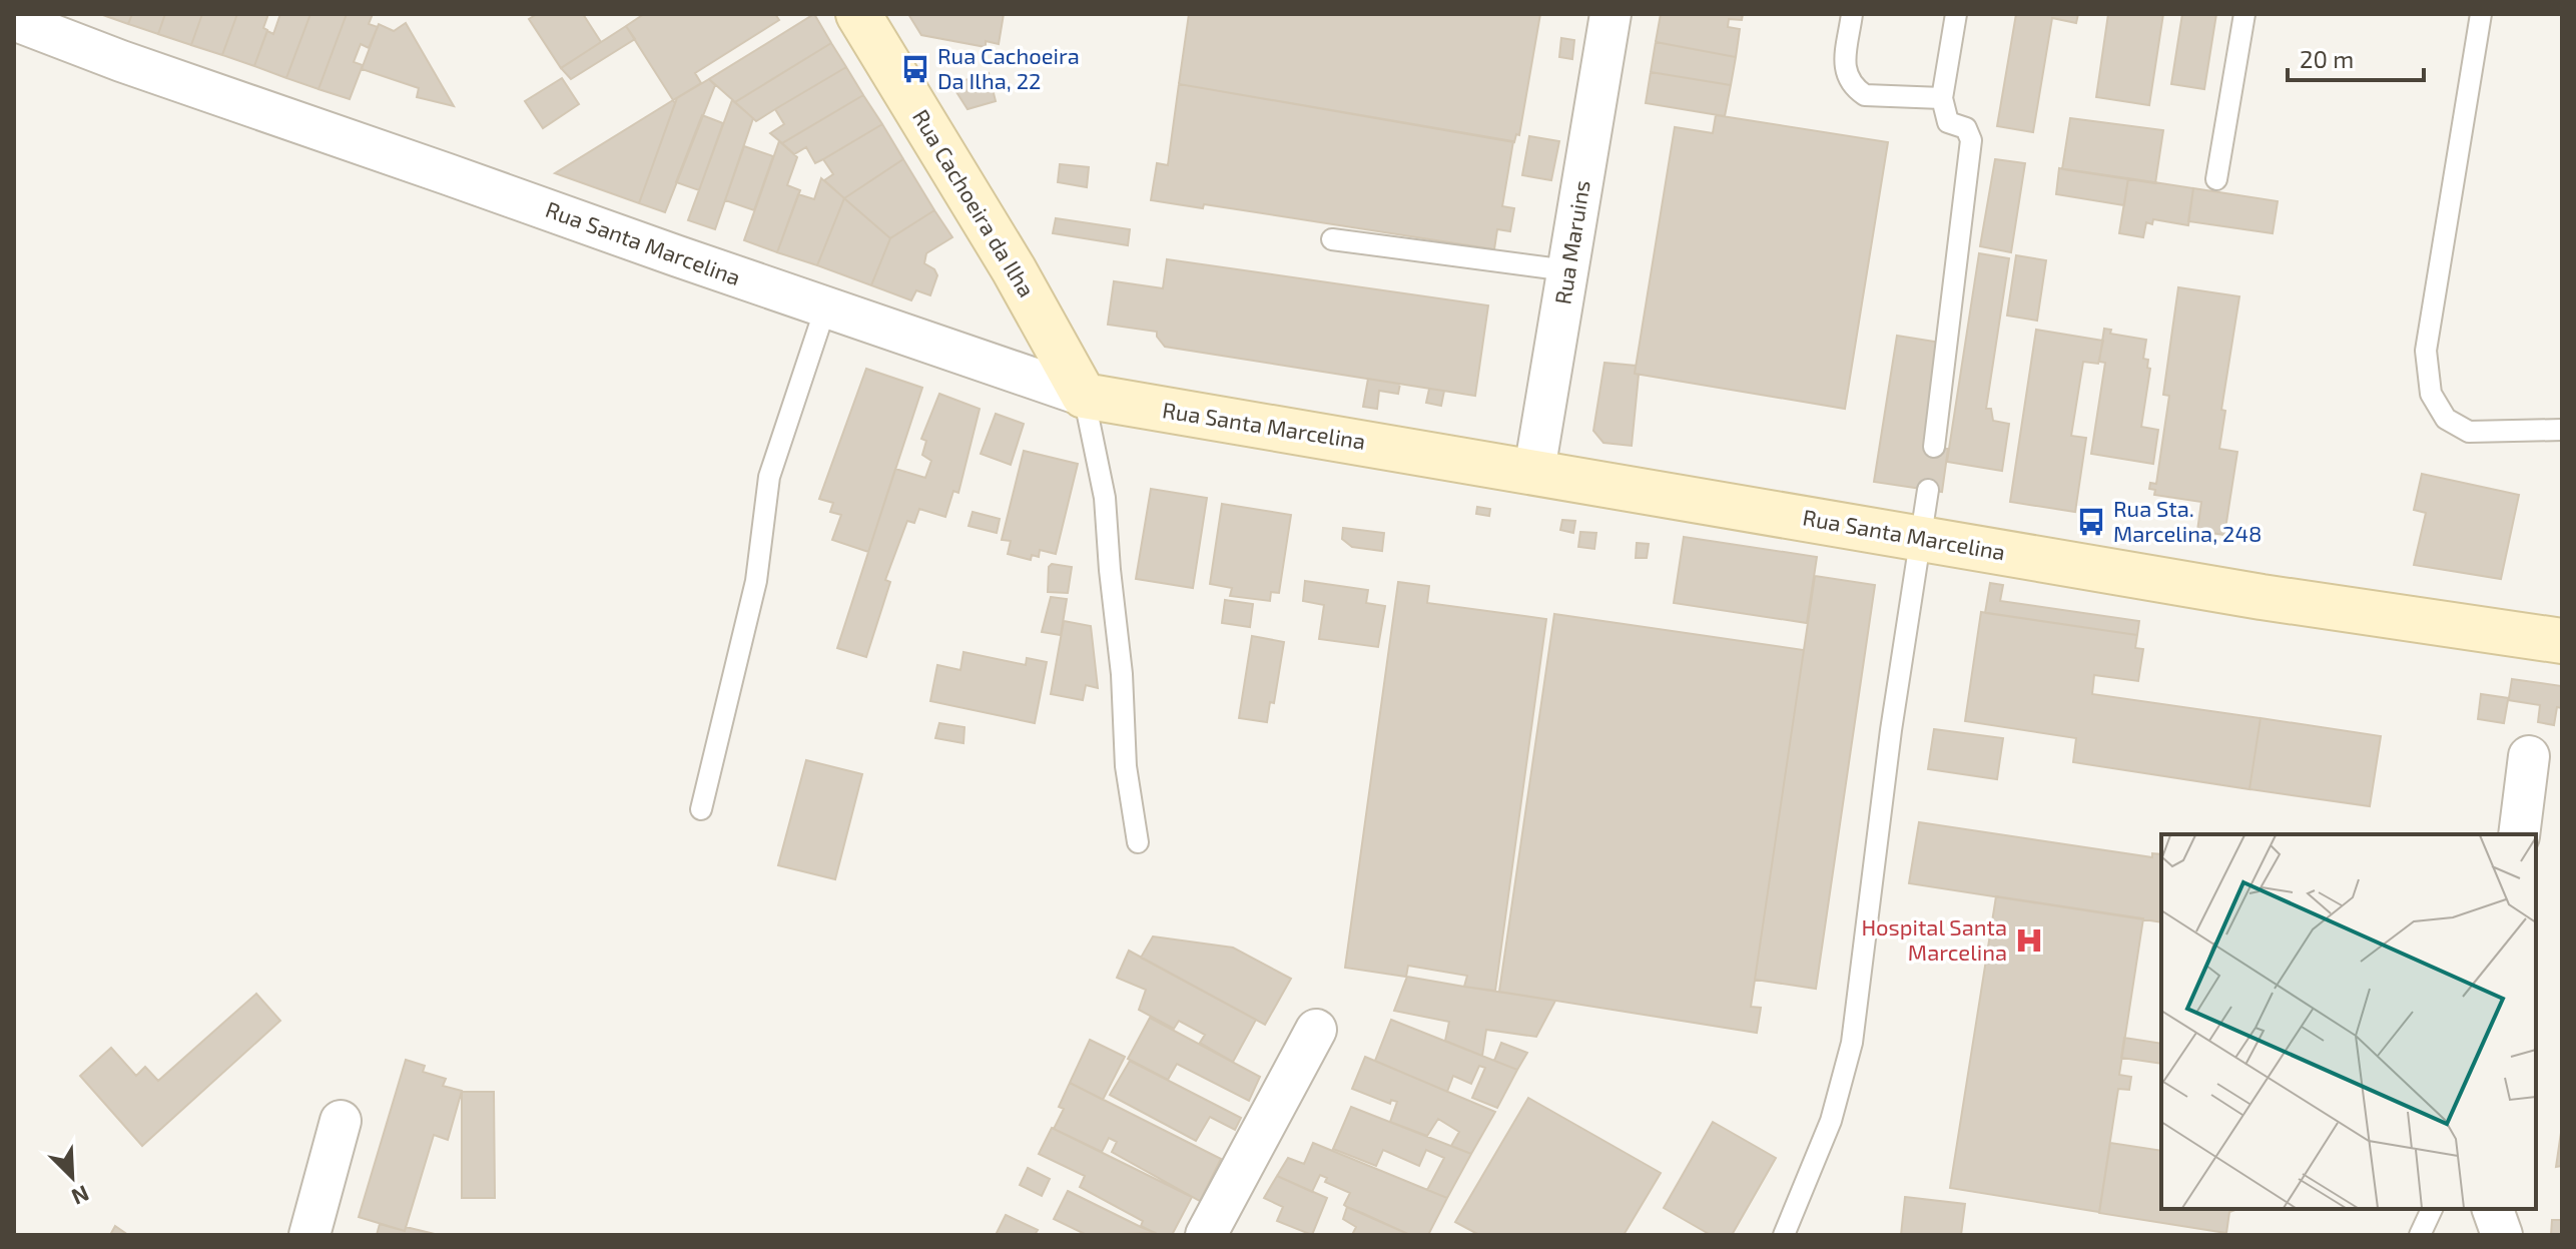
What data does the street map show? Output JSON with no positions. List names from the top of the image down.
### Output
{
  "streets": {
    "street": ["Rua Cachoeira da Ilha", "Rua Maruins", "Rua Santa Marcelina"]
  },
  "crossings": [
    ["Rua Cachoeira da Ilha", "Rua Santa Marcelina"],
    ["Rua Maruins", "Rua Santa Marcelina"]
  ],
  "places": {
    "bus stop": ["Rua Cachoeira Da Ilha, 22", "Rua Sta. Marcelina, 248"],
    "hospital": ["Hospital Santa Marcelina"]
  },
  "scale_bar": "20 m",
  "north": "bottom right"
}
